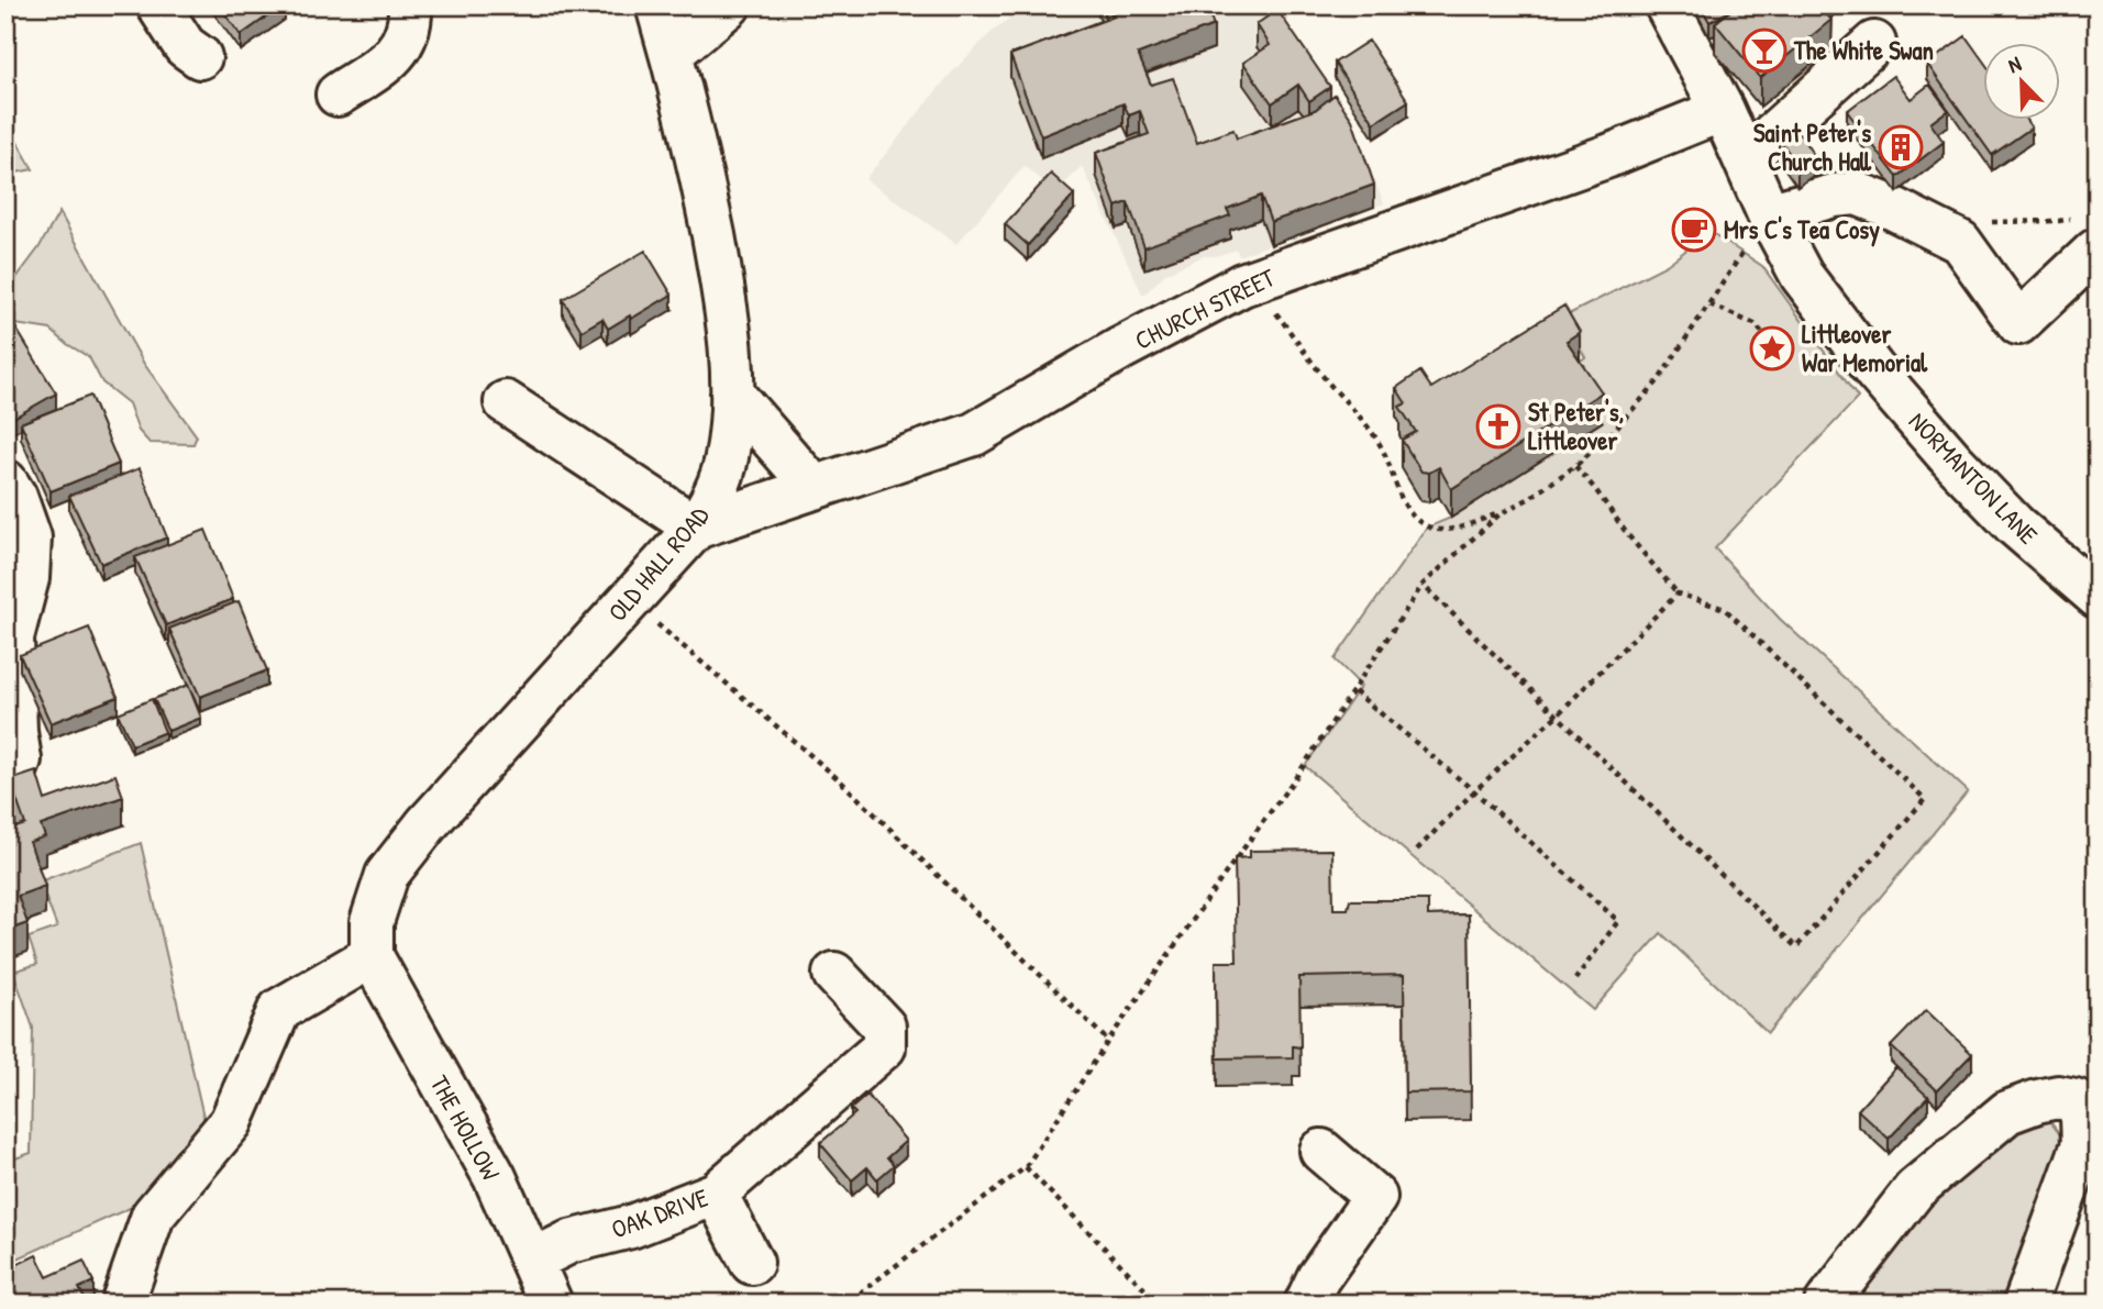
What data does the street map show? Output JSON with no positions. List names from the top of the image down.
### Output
{
  "streets": {
    "street": [
      "CHURCH STREET",
      "NORMANTON LANE",
      "OLD HALL ROAD",
      "THE HOLLOW",
      "OAK DRIVE"
    ]
  },
  "crossings": [
    ["CHURCH STREET", "NORMANTON LANE"],
    ["CHURCH STREET", "OLD HALL ROAD"],
    ["OLD HALL ROAD", "THE HOLLOW"],
    ["THE HOLLOW", "OAK DRIVE"]
  ],
  "places": {
    "bar": ["The White Swan"],
    "building": ["Saint Peter's Church Hall"],
    "cafe": ["Mrs C's Tea Cosy"],
    "place": ["Littleover War Memorial"],
    "church": ["St Peter's, Littleover"]
  },
  "north": "top left"
}
